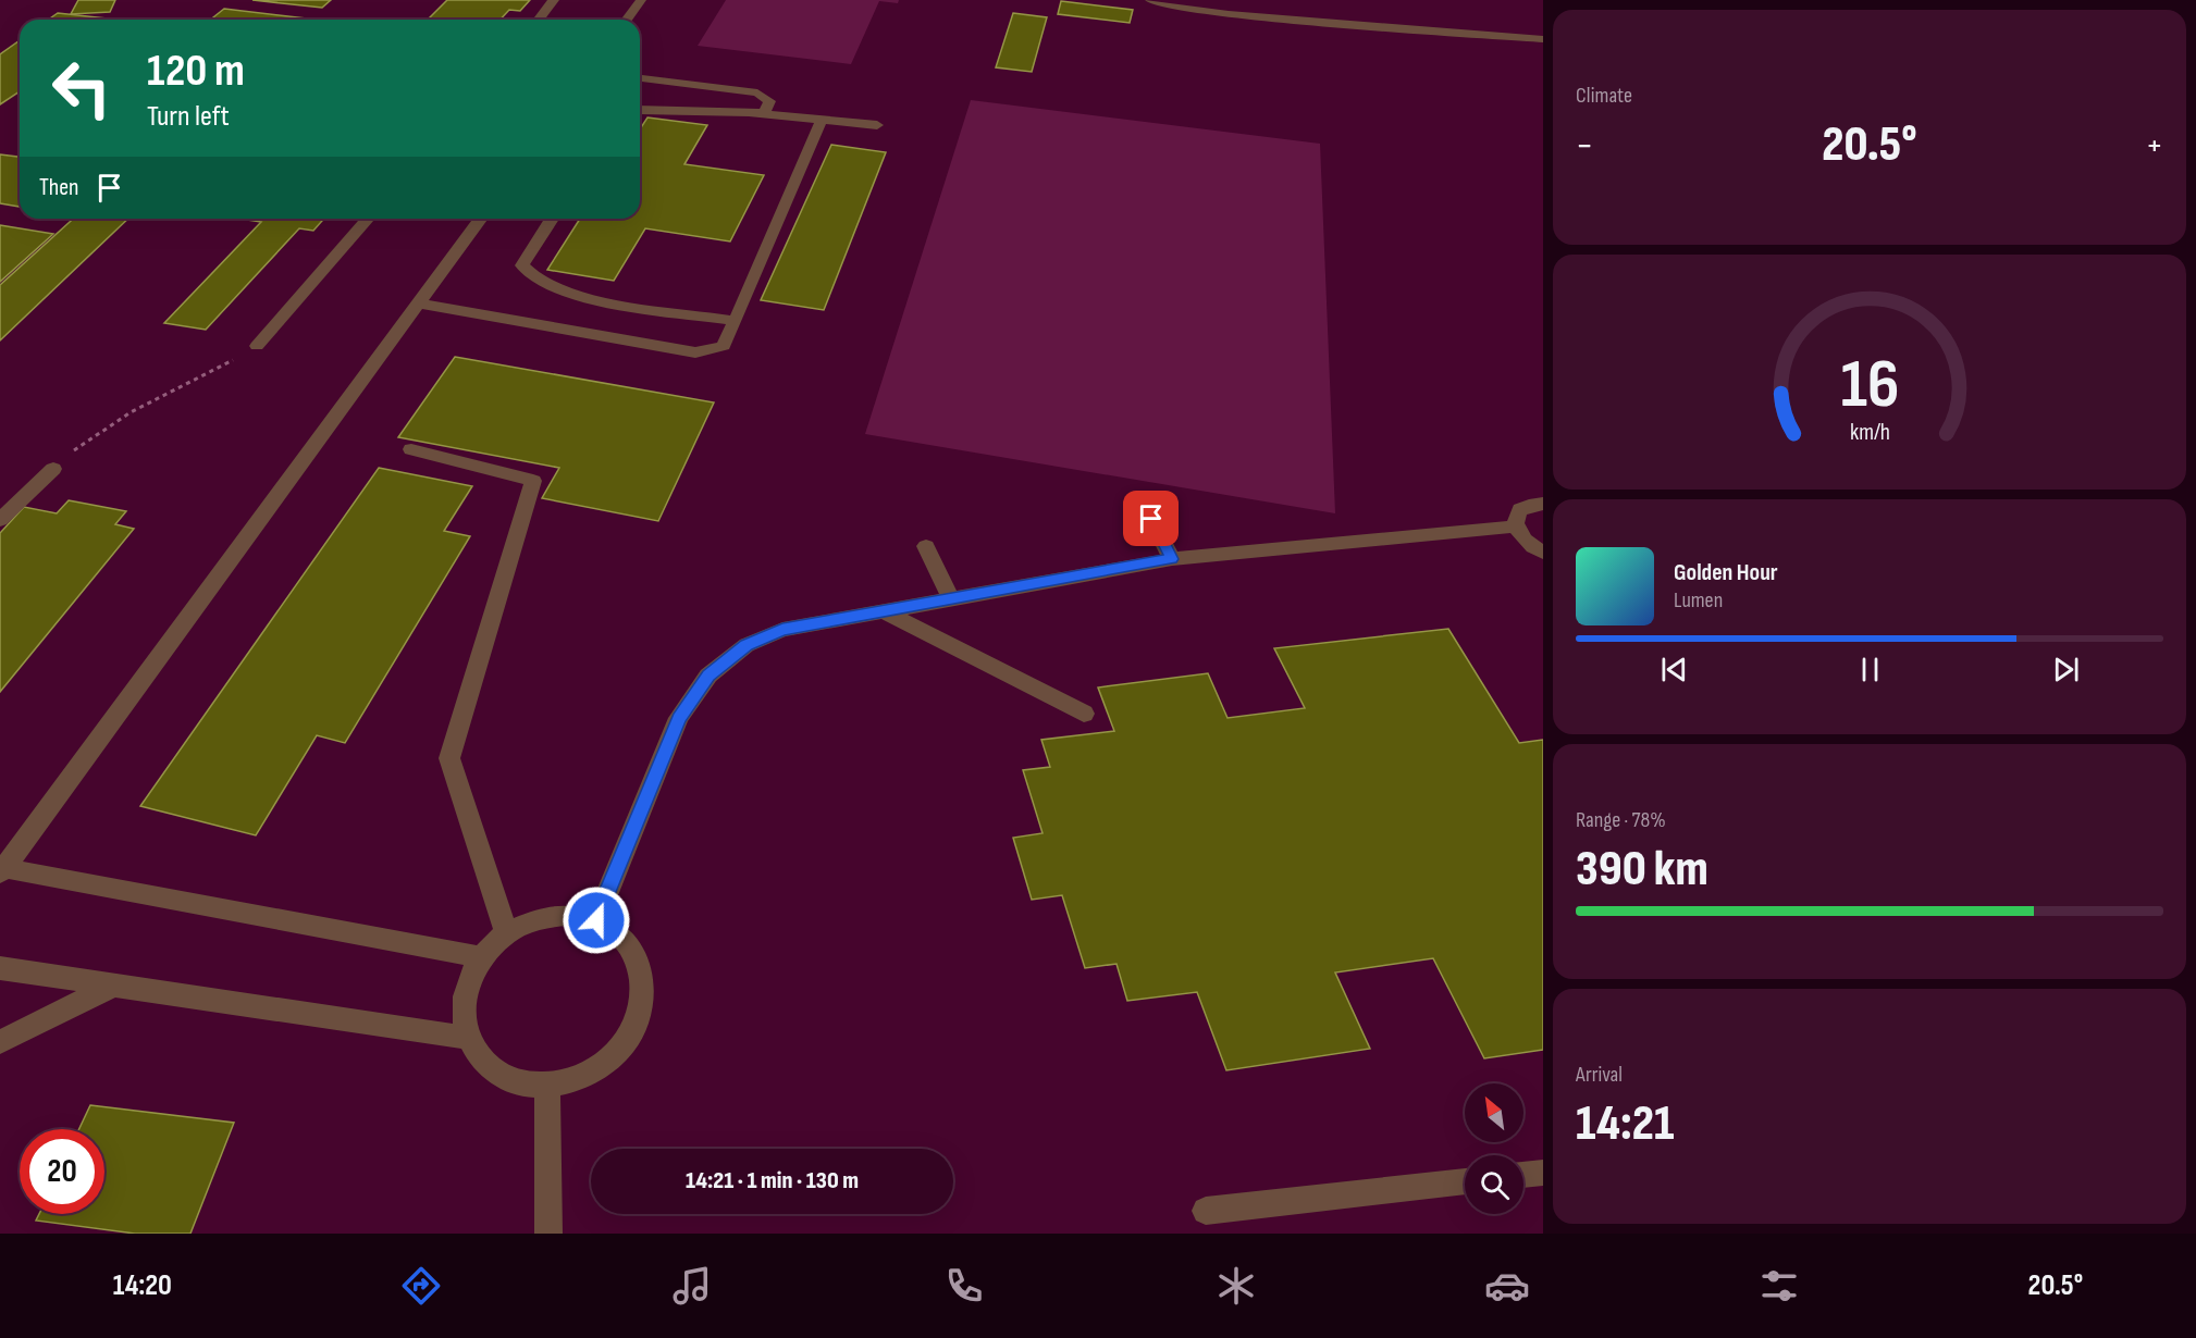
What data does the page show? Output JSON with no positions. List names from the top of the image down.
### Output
{
  "north": "top left",
  "page": {
    "tile": [
      "Climate",
      ["Range · 78%", "390 km"],
      ["Arrival", "14:21"]
    ],
    "turn": ["120 m", "Turn left"],
    "heat": ["−", "20.5°", "+"],
    "then": "Then",
    "song": ["Golden Hour", "Lumen"],
    "limit": "20",
    "trip": "14:21 · 1 min · 130 m",
    "tabs": ["14:20", "20.5°"],
    "gauge": ["16", "km/h"]
  }
}
